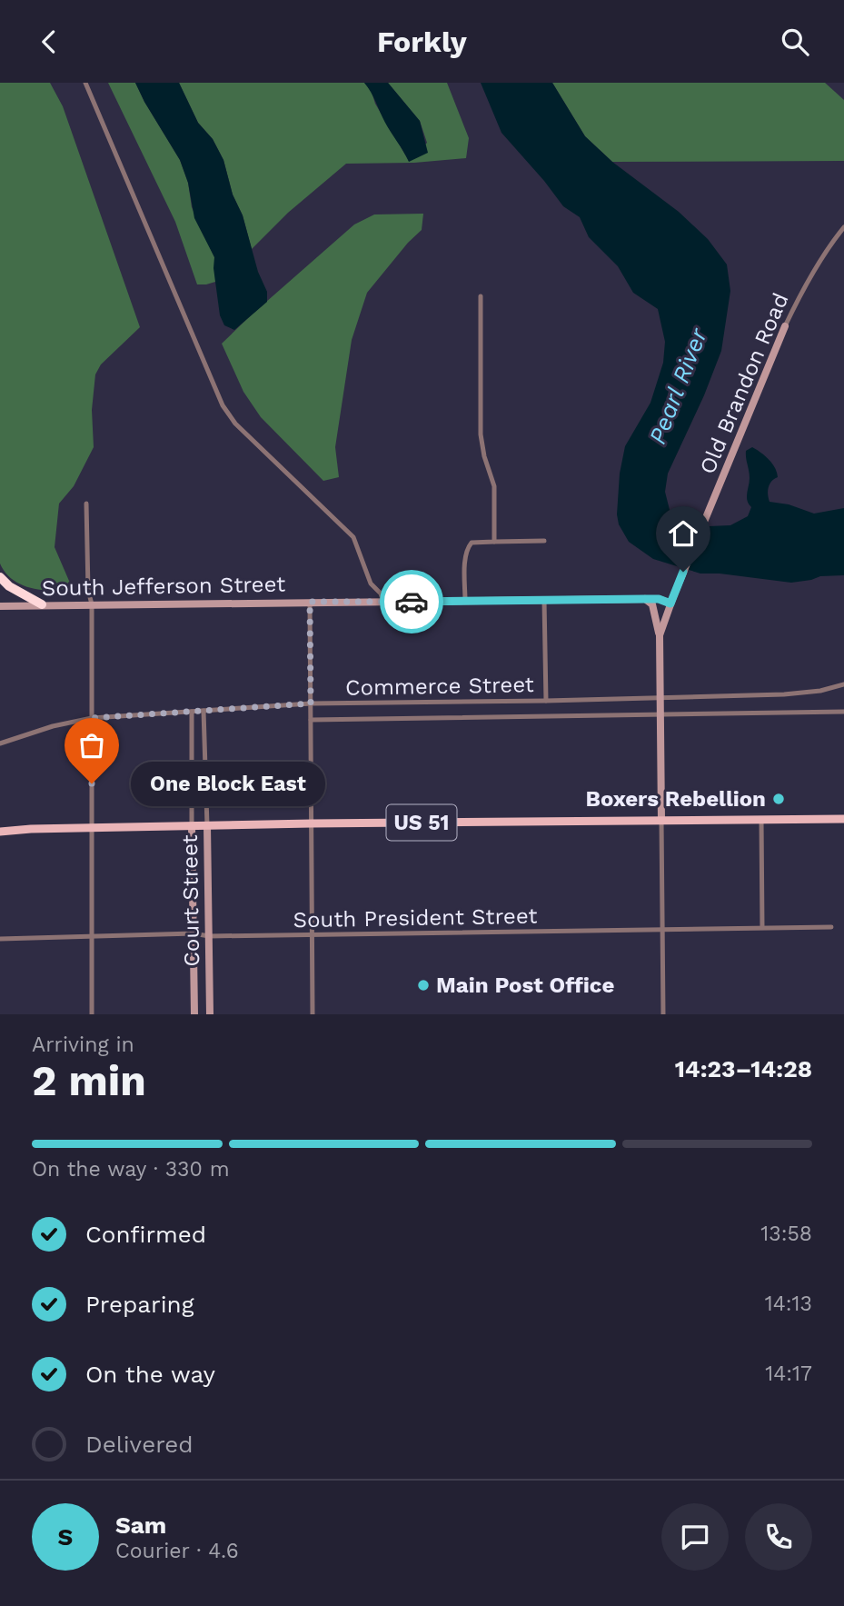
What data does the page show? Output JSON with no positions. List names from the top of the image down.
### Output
{
  "streets": {
    "main road": ["US 51"],
    "street": [
      "Old Brandon Road",
      "South Jefferson Street",
      "Commerce Street",
      "Court Street",
      "South President Street"
    ]
  },
  "crossings": [
    ["Old Brandon Road", "South Jefferson Street"],
    ["Commerce Street", "Court Street"],
    ["US 51", "Court Street"],
    ["Court Street", "South President Street"]
  ],
  "water": ["Pearl River"],
  "places": ["One Block East", "Boxers Rebellion", "Main Post Office"],
  "page": {
    "header": "Forkly",
    "bubble": "One Block East",
    "heading": ["2 min", "Arriving in", "14:23–14:28"],
    "panel": ["Sam", "Courier · 4.6"],
    "bar": "On the way · 330 m",
    "list": [
      ["Confirmed", "13:58"],
      ["Preparing", "14:13"],
      ["On the way", "14:17"],
      "Delivered"
    ],
    "round": "S"
  }
}
